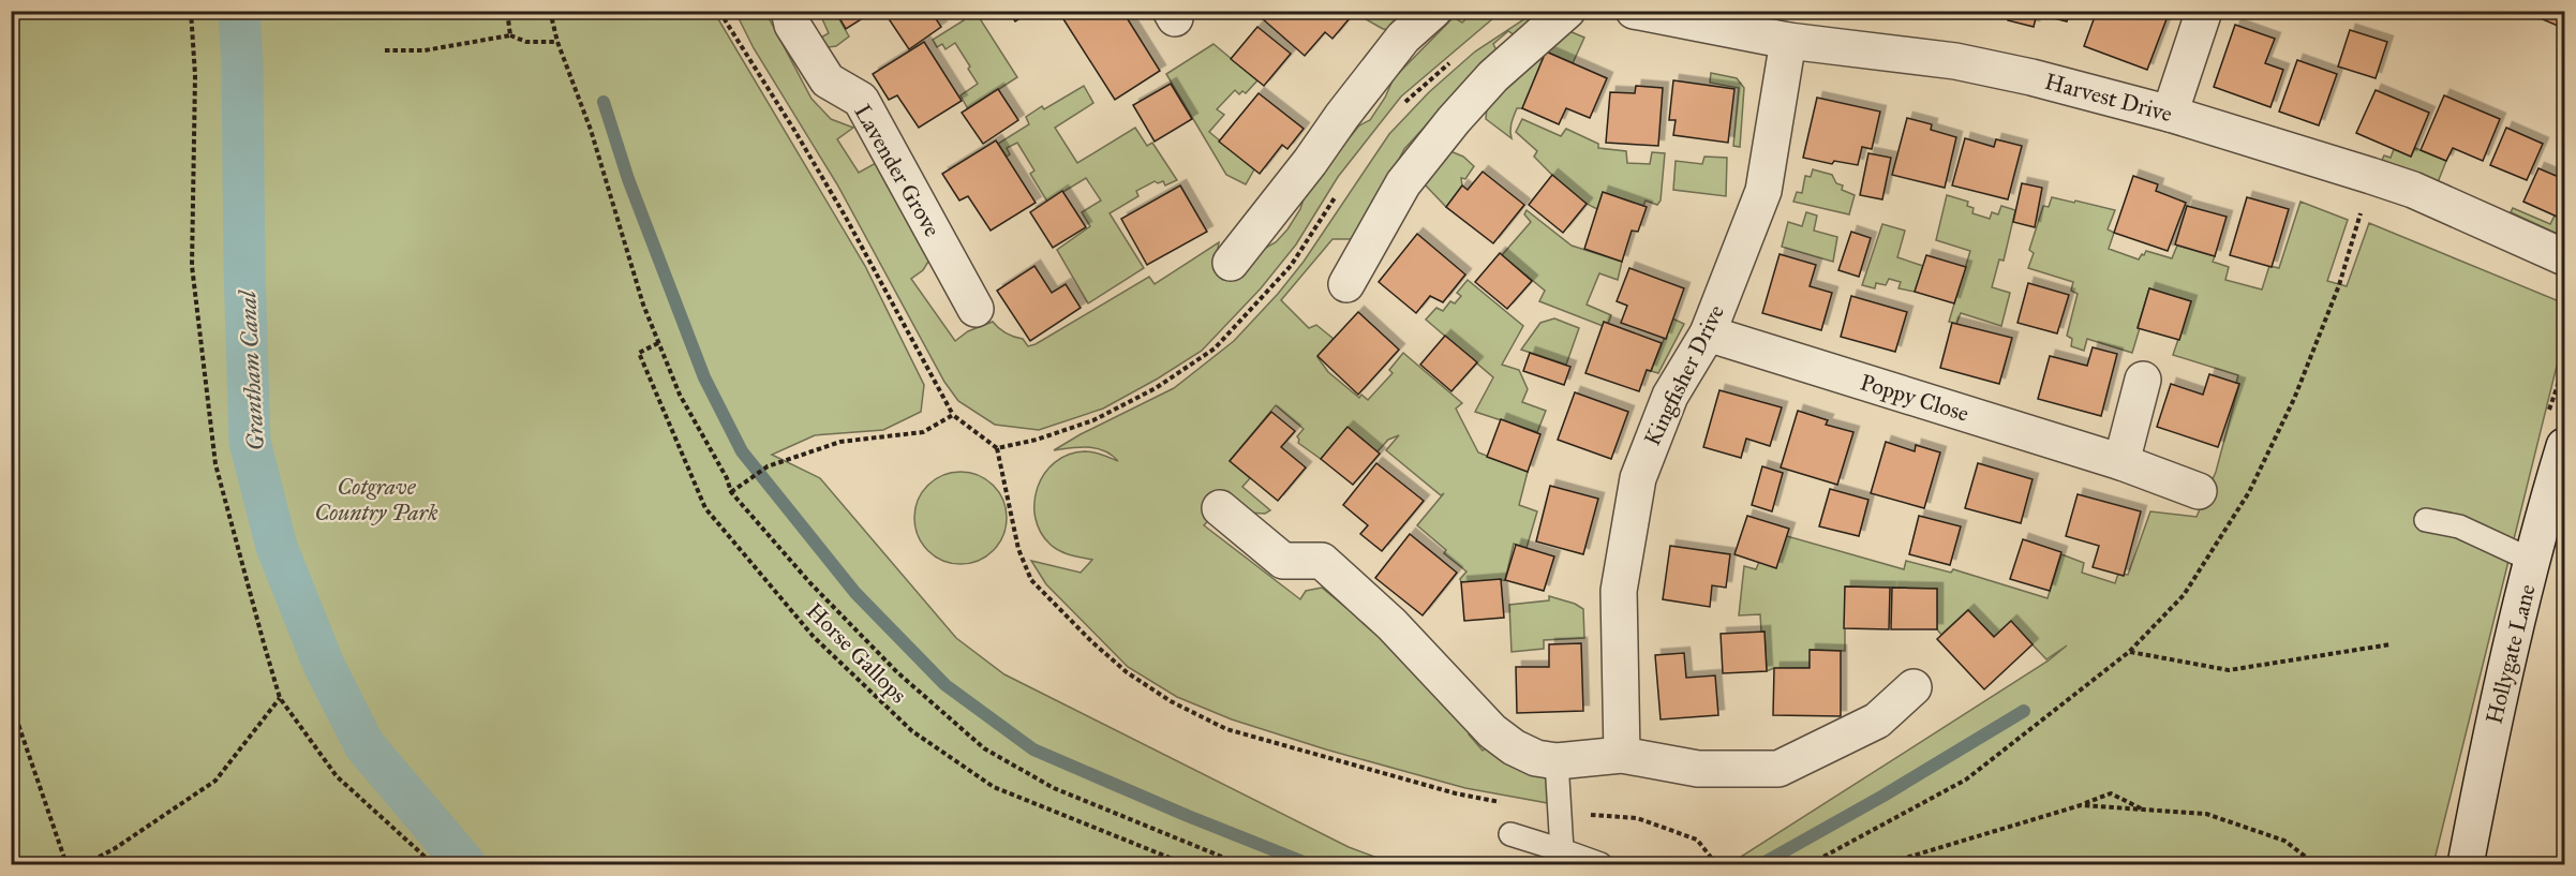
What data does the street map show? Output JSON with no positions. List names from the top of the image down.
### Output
{
  "streets": {
    "street": [
      "Harvest Drive",
      "Lavender Grove",
      "Kingfisher Drive",
      "Poppy Close",
      "Hollygate Lane"
    ],
    "path": ["Horse Gallops"]
  },
  "crossings": [
    ["Harvest Drive", "Kingfisher Drive"],
    ["Kingfisher Drive", "Poppy Close"]
  ],
  "water": ["Grantham Canal"],
  "parks": ["Cotgrave Country Park"]
}
